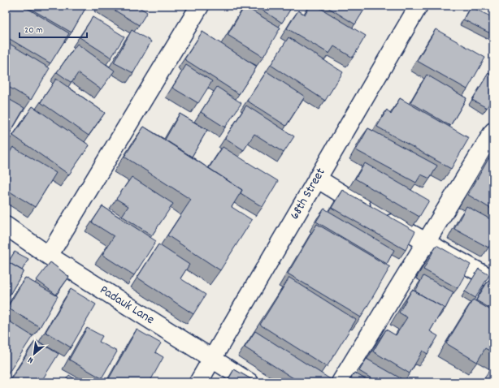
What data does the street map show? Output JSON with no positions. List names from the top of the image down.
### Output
{
  "streets": {
    "street": ["68th Street", "Padauk Lane"]
  },
  "crossings": [
    ["68th Street", "Padauk Lane"]
  ],
  "scale_bar": "20 m",
  "north": "bottom left"
}
